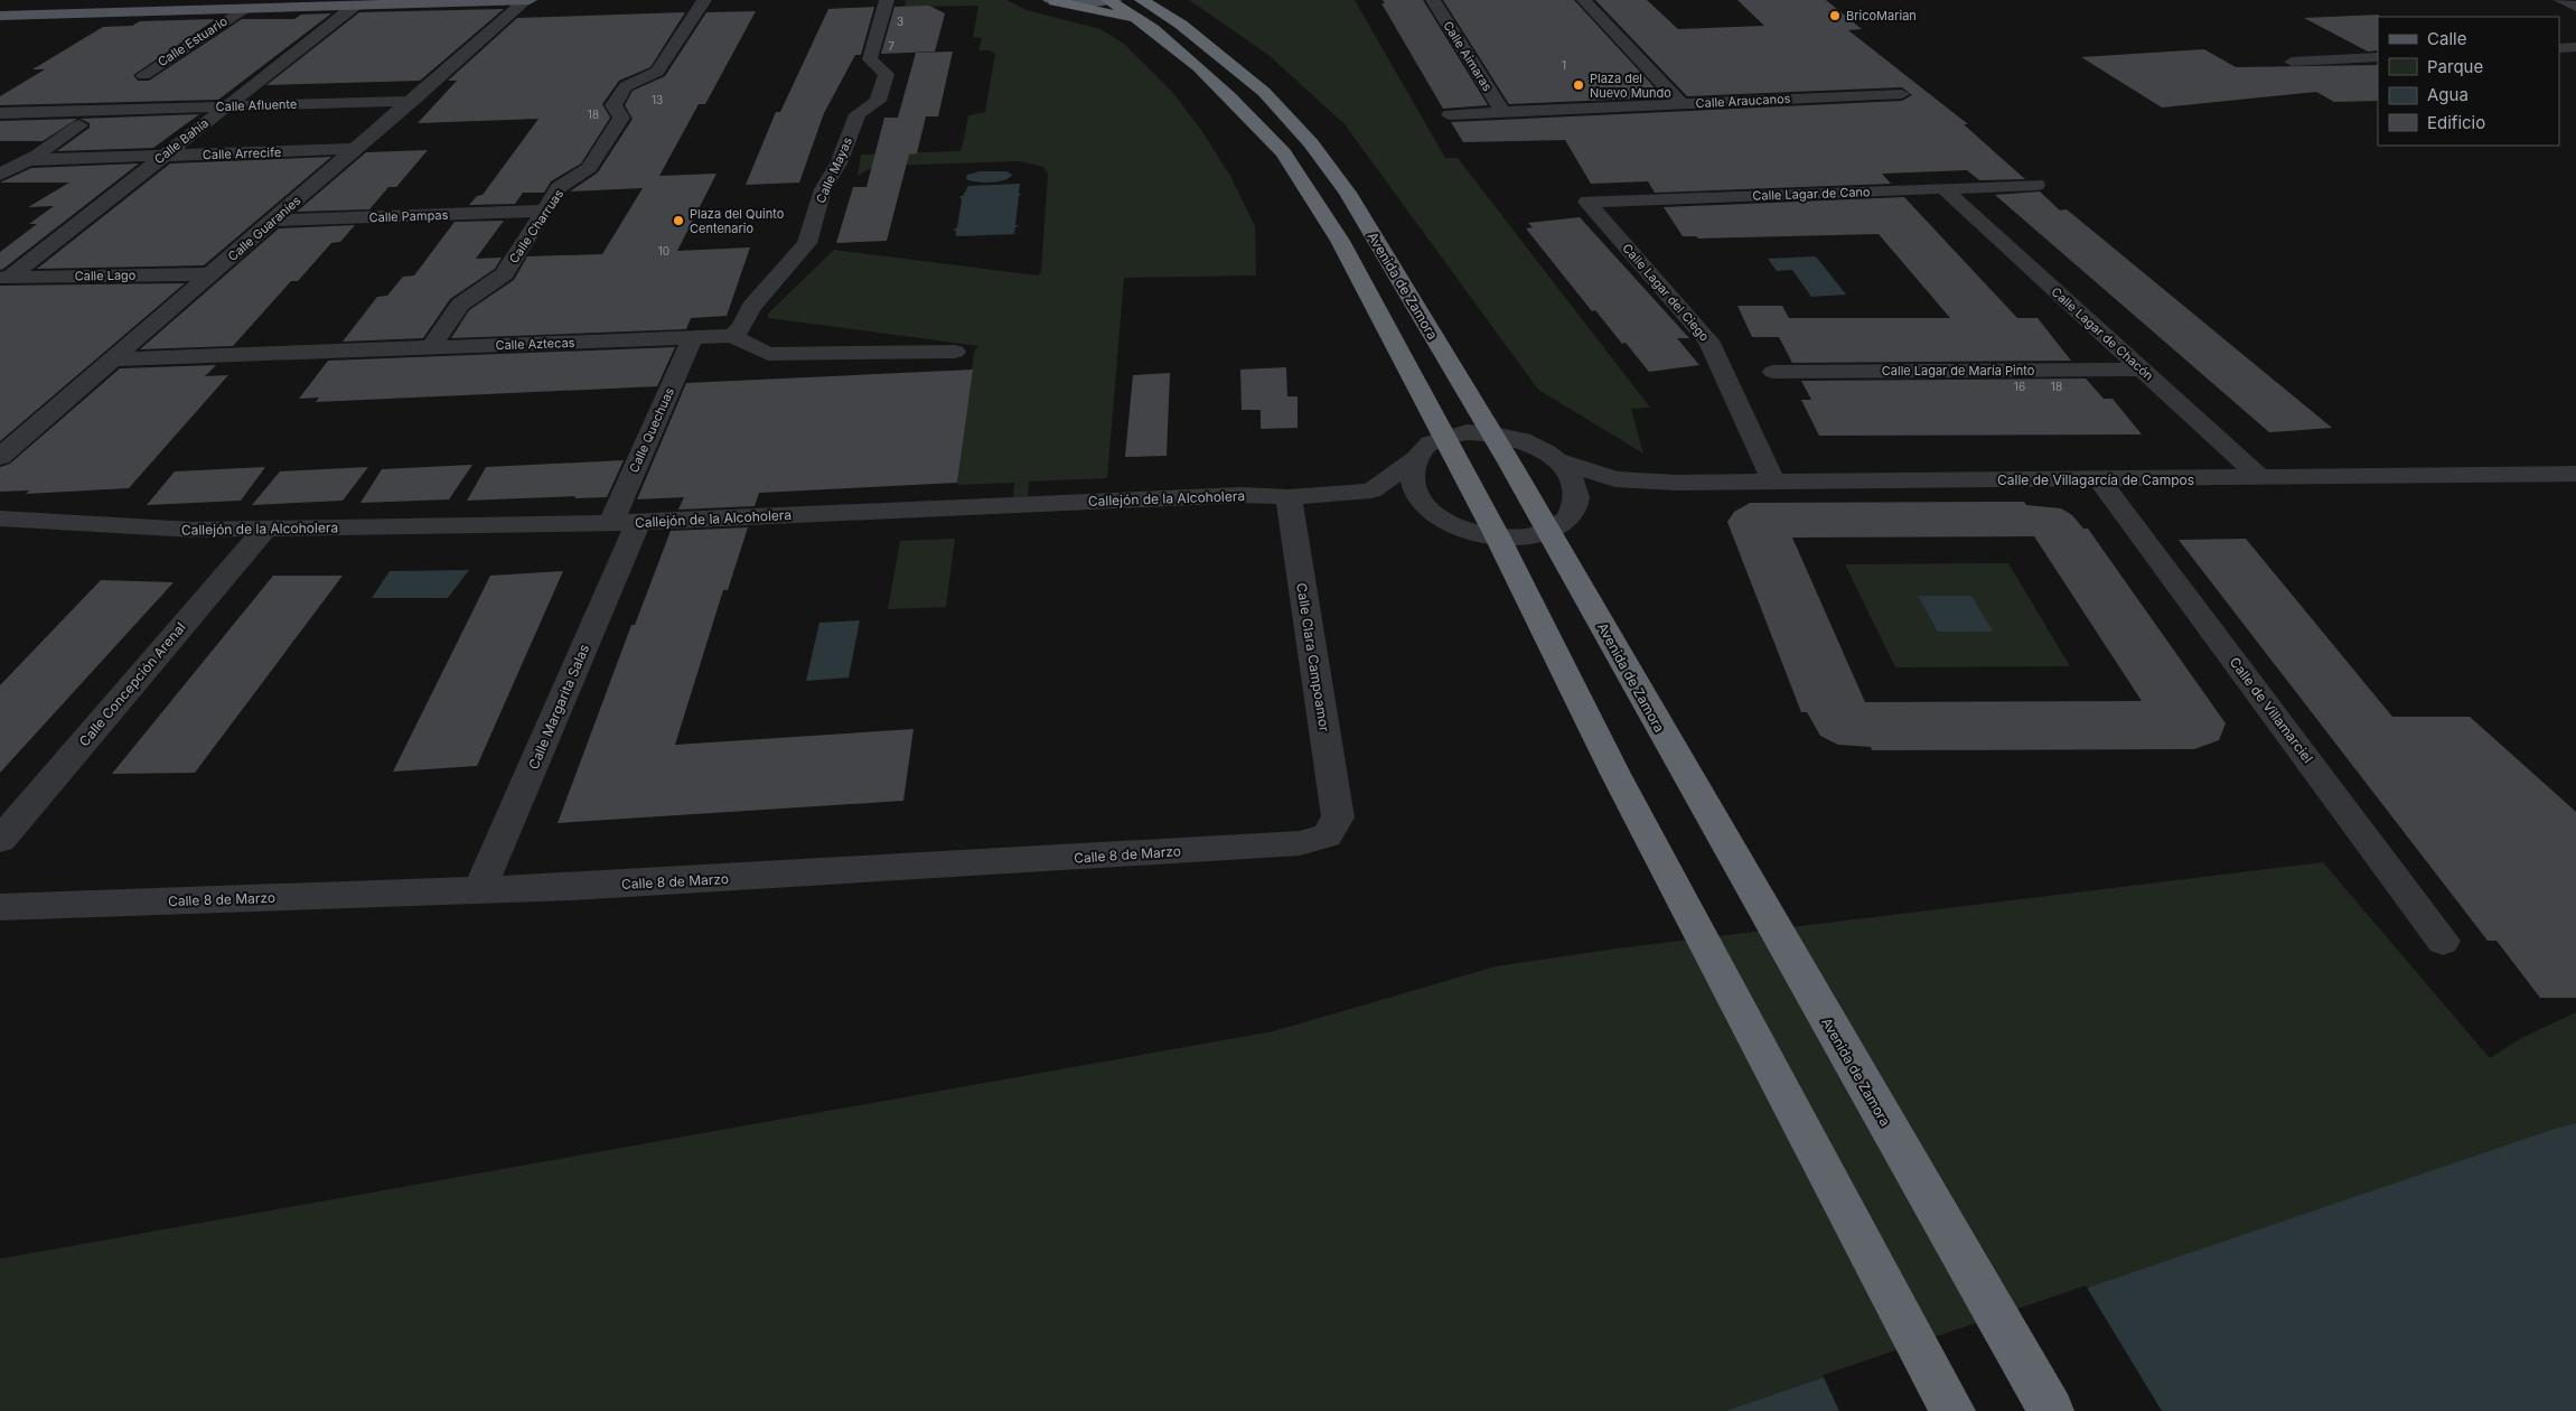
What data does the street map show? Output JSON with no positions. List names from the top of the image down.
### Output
{
  "streets": {
    "highway": ["Avenida de Zamora"],
    "street": [
      "Calle Estuario",
      "Calle Aimaras",
      "Calle Araucanos",
      "Calle Afluente",
      "Calle Bahía",
      "Calle Arrecife",
      "Calle Mayas",
      "Calle Lagar de Cano",
      "Calle Pampas",
      "Calle Charruas",
      "Calle Guaraníes",
      "Calle Lago",
      "Calle Lagar del Ciego",
      "Calle Lagar de Chacón",
      "Calle Aztecas",
      "Calle Lagar de María Pinto",
      "Calle Quechuas",
      "Calle de Villagarcía de Campos",
      "Callejón de la Alcoholera",
      "Calle Clara Campoamor",
      "Calle Concepción Arenal",
      "Calle Margarita Salas",
      "Calle de Villamarciel",
      "Calle 8 de Marzo"
    ]
  },
  "crossings": [
    ["Calle Aimaras", "Calle Araucanos"],
    ["Calle Afluente", "Calle Bahía"],
    ["Calle Afluente", "Calle Guaraníes"],
    ["Calle Bahía", "Calle Arrecife"],
    ["Calle Bahía", "Calle Lago"],
    ["Calle Arrecife", "Calle Guaraníes"],
    ["Calle Mayas", "Calle Aztecas"],
    ["Calle Lagar de Cano", "Calle Lagar del Ciego"],
    ["Calle Lagar de Cano", "Calle Lagar de Chacón"],
    ["Calle Pampas", "Calle Charruas"],
    ["Calle Pampas", "Calle Guaraníes"],
    ["Calle Charruas", "Calle Aztecas"],
    ["Calle Guaraníes", "Calle Lago"],
    ["Calle Guaraníes", "Calle Aztecas"],
    ["Calle Lagar del Ciego", "Calle de Villagarcía de Campos"],
    ["Calle Lagar de Chacón", "Calle Lagar de María Pinto"],
    ["Calle Lagar de Chacón", "Calle de Villagarcía de Campos"],
    ["Calle Aztecas", "Calle Quechuas"],
    ["Calle Quechuas", "Callejón de la Alcoholera"],
    ["Calle Quechuas", "Calle Margarita Salas"],
    ["Calle de Villagarcía de Campos", "Calle de Villamarciel"],
    ["Callejón de la Alcoholera", "Calle Clara Campoamor"],
    ["Callejón de la Alcoholera", "Calle Concepción Arenal"],
    ["Callejón de la Alcoholera", "Calle Margarita Salas"],
    ["Calle Clara Campoamor", "Calle 8 de Marzo"],
    ["Calle Margarita Salas", "Calle 8 de Marzo"]
  ],
  "places": ["BricoMarian", "Plaza del Nuevo Mundo", "Plaza del Quinto Centenario"],
  "house_numbers": [
    "3",
    "7",
    "1",
    "13",
    "18",
    "10",
    "16",
    "18"
  ],
  "legend": [
    "Calle",
    "Parque",
    "Agua",
    "Edificio"
  ]
}
